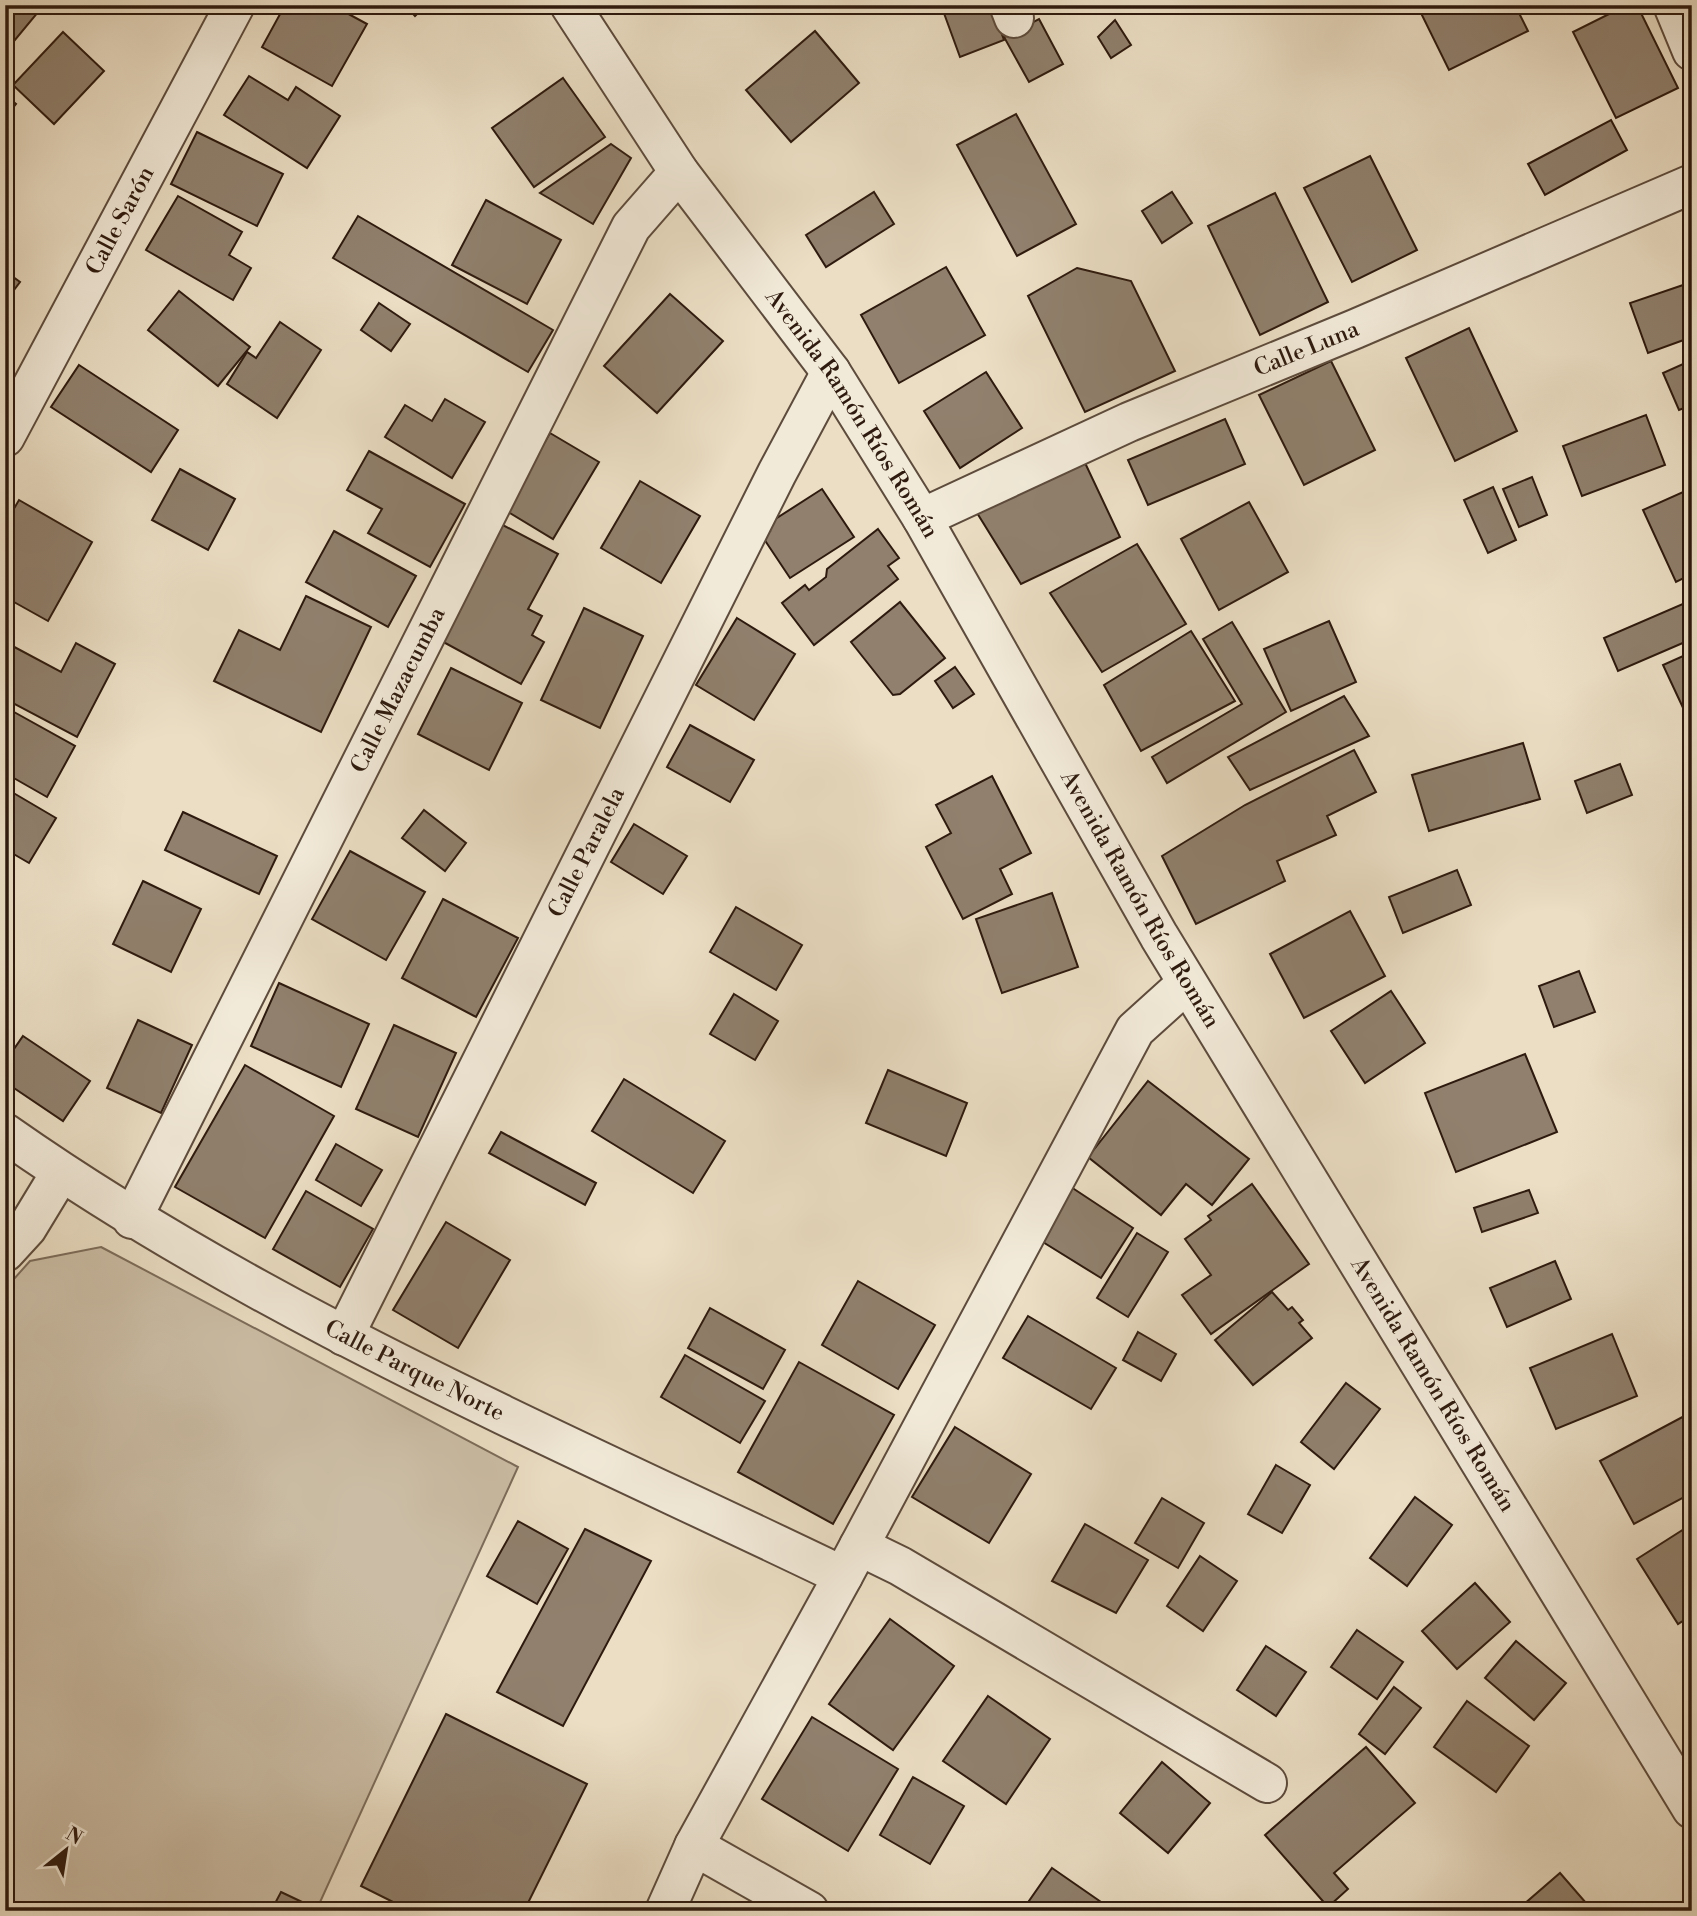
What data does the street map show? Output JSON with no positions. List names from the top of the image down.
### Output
{
  "streets": {
    "street": [
      "Calle Sarón",
      "Calle Luna",
      "Avenida Ramón Ríos Román",
      "Calle Mazacumba",
      "Calle Paralela",
      "Calle Parque Norte"
    ]
  },
  "crossings": [
    ["Calle Luna", "Avenida Ramón Ríos Román"],
    ["Avenida Ramón Ríos Román", "Calle Mazacumba"],
    ["Avenida Ramón Ríos Román", "Calle Paralela"],
    ["Calle Mazacumba", "Calle Parque Norte"],
    ["Calle Paralela", "Calle Parque Norte"]
  ],
  "north": "top right"
}
